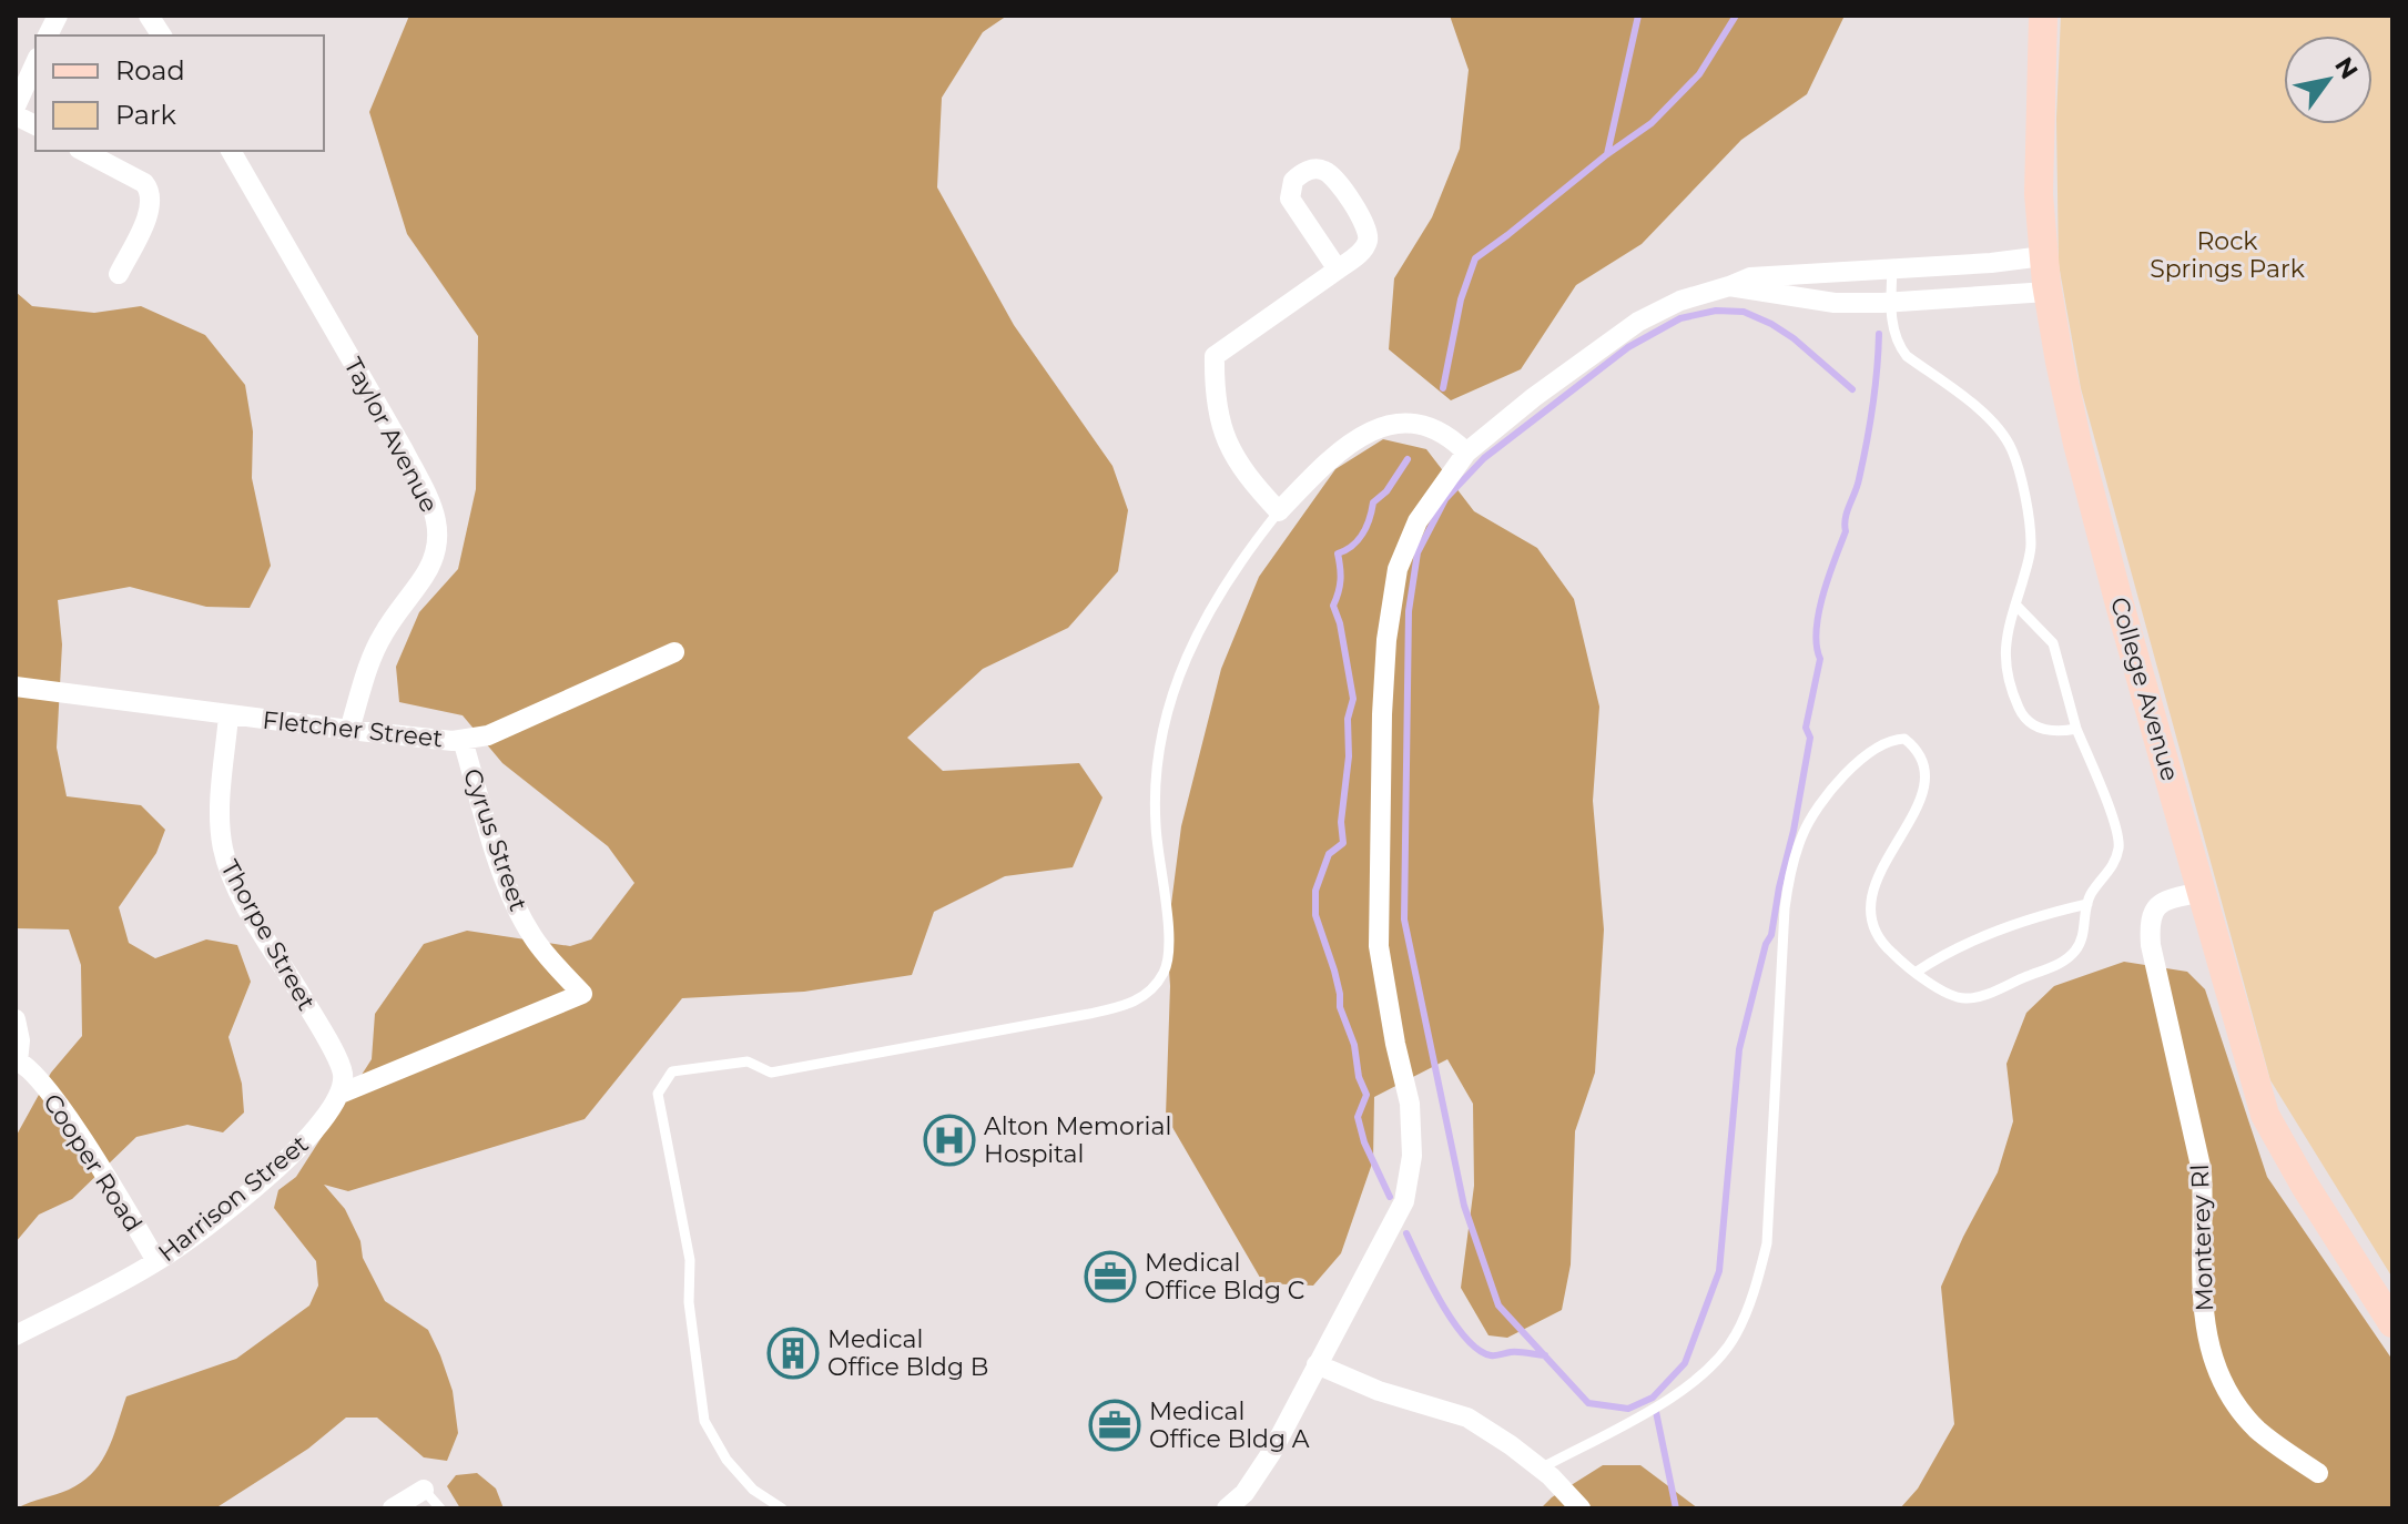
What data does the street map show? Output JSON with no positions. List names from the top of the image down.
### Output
{
  "streets": {
    "main road": ["College Avenue"],
    "street": [
      "Taylor Avenue",
      "Fletcher Street",
      "Cyrus Street",
      "Thorpe Street",
      "Cooper Road",
      "Harrison Street",
      "Monterey Rl"
    ]
  },
  "crossings": [
    ["Taylor Avenue", "Fletcher Street"],
    ["College Avenue", "Monterey Rl"],
    ["Fletcher Street", "Cyrus Street"],
    ["Fletcher Street", "Thorpe Street"],
    ["Cyrus Street", "Thorpe Street"],
    ["Cyrus Street", "Harrison Street"],
    ["Thorpe Street", "Harrison Street"],
    ["Cooper Road", "Harrison Street"]
  ],
  "parks": ["Rock Springs Park"],
  "places": {
    "hospital": ["Alton Memorial Hospital"],
    "office": ["Medical Office Bldg C", "Medical Office Bldg A"],
    "building": ["Medical Office Bldg B"]
  },
  "legend": ["Road", "Park"],
  "north": "top right"
}
